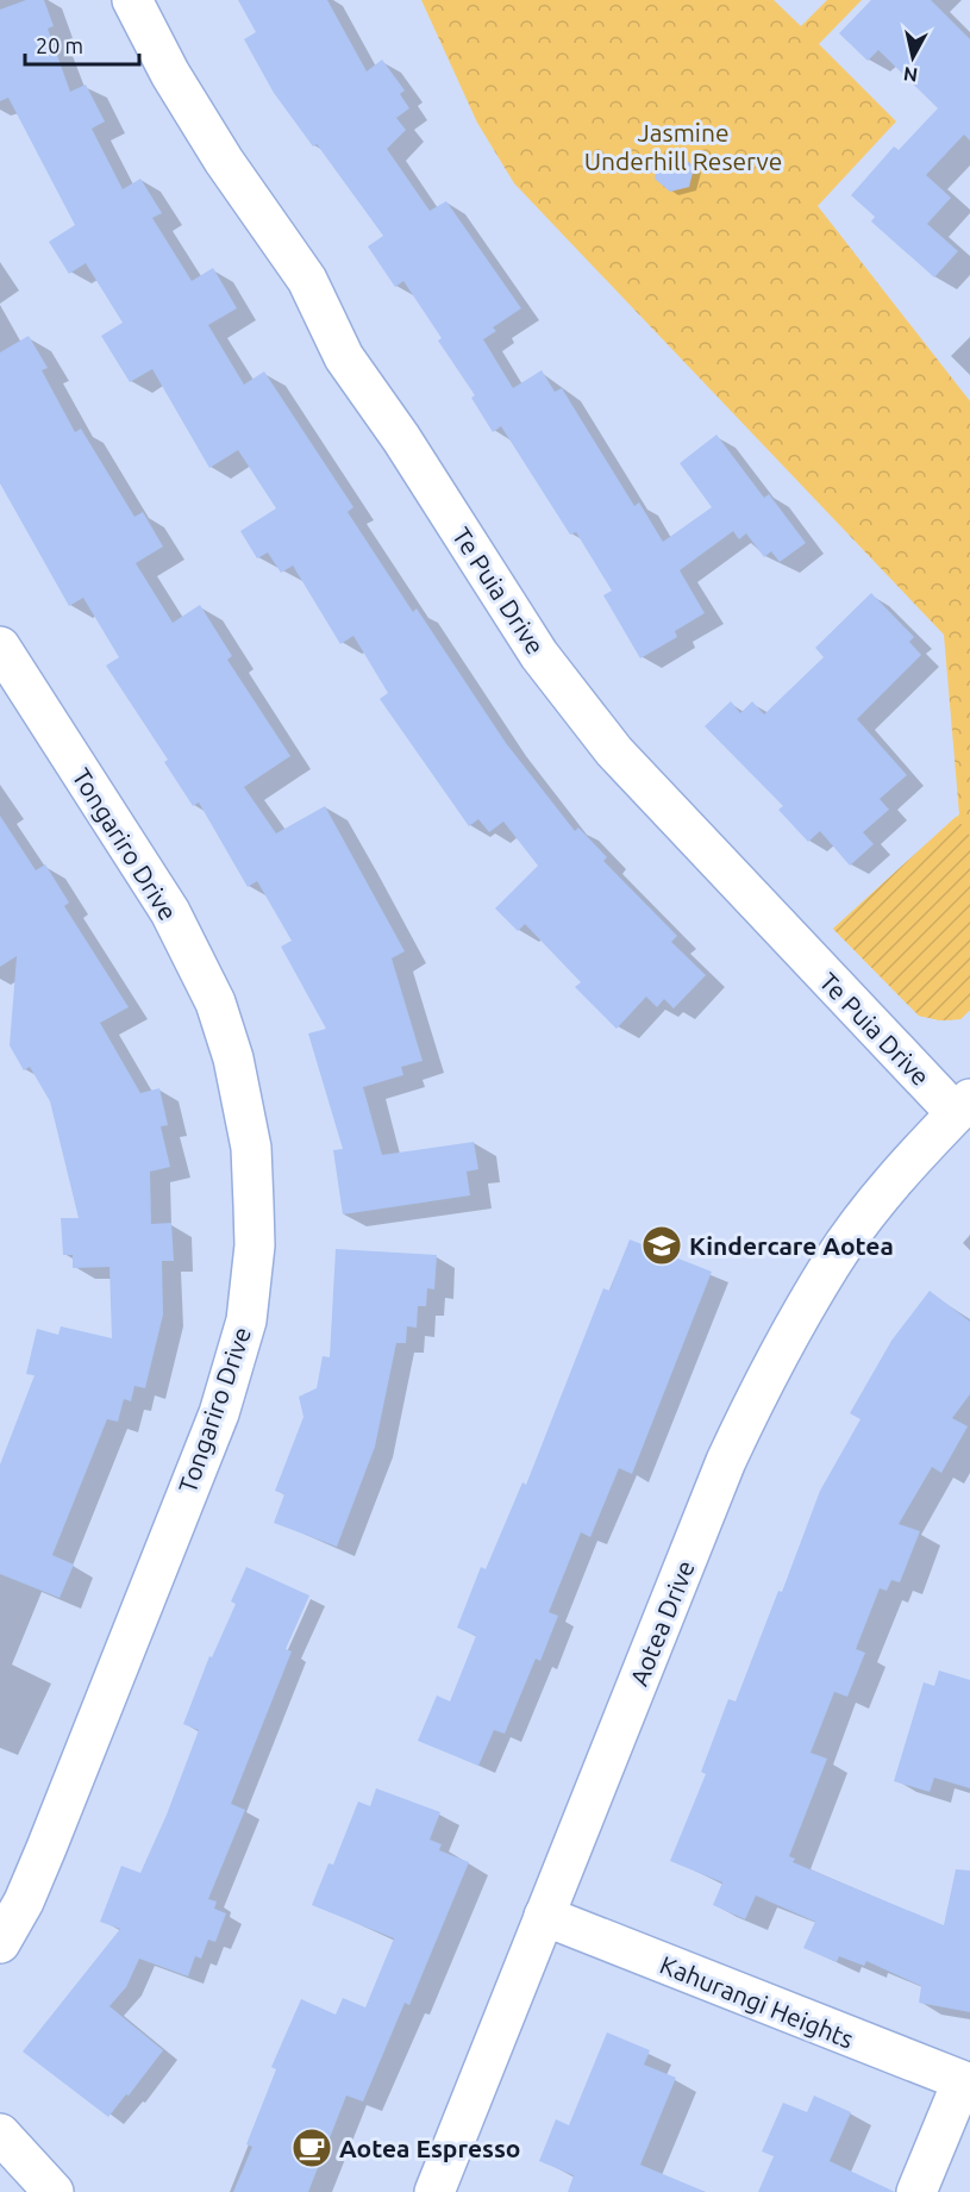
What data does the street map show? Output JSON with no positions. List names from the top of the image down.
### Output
{
  "streets": {
    "street": [
      "Te Puia Drive",
      "Tongariro Drive",
      "Aotea Drive",
      "Kahurangi Heights"
    ]
  },
  "crossings": [
    ["Te Puia Drive", "Aotea Drive"],
    ["Aotea Drive", "Kahurangi Heights"]
  ],
  "parks": ["Jasmine Underhill Reserve"],
  "places": {
    "school or university": ["Kindercare Aotea"],
    "cafe": ["Aotea Espresso"]
  },
  "scale_bar": "20 m",
  "north": "bottom"
}
